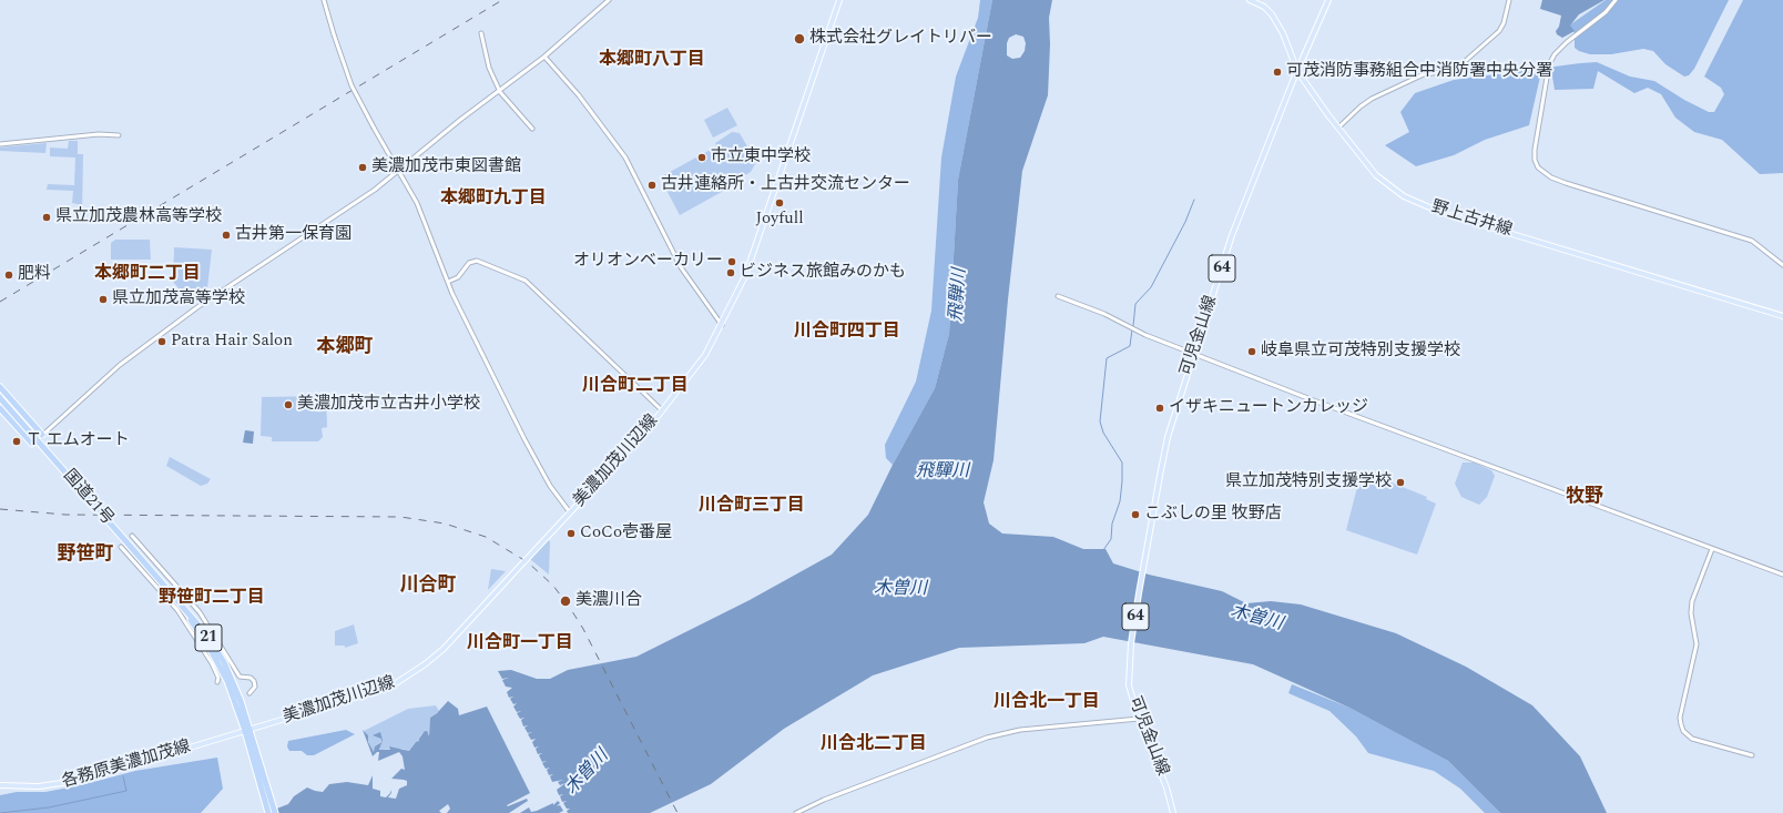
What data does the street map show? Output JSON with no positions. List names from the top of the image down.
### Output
{
  "streets": {
    "highway": ["国道21号", "21"],
    "main road": [
      "野上古井線",
      "64",
      "可児金山線",
      "美濃加茂川辺線",
      "各務原美濃加茂線"
    ]
  },
  "crossings": [
    ["野上古井線", "可児金山線"],
    ["美濃加茂川辺線", "国道21号"],
    ["美濃加茂川辺線", "各務原美濃加茂線"],
    ["国道21号", "各務原美濃加茂線"]
  ],
  "districts": [
    "本郷町八丁目",
    "本郷町九丁目",
    "本郷町二丁目",
    "川合町四丁目",
    "本郷町",
    "川合町二丁目",
    "牧野",
    "川合町三丁目",
    "野笹町",
    "川合町",
    "野笹町二丁目",
    "川合町一丁目",
    "川合北一丁目",
    "川合北二丁目"
  ],
  "water": ["飛騨川", "飛驒川", "木曽川"],
  "places": [
    "株式会社グレイトリバー",
    "可茂消防事務組合中消防署中央分署",
    "市立東中学校",
    "美濃加茂市東図書館",
    "古井連絡所・上古井交流センター",
    "Joyfull",
    "県立加茂農林高等学校",
    "古井第一保育園",
    "オリオンベーカリー",
    "ビジネス旅館みのかも",
    "肥料",
    "県立加茂高等学校",
    "Patra Hair Salon",
    "岐阜県立可茂特別支援学校",
    "美濃加茂市立古井小学校",
    "イザキニュートンカレッジ",
    "Ｔ エムオート",
    "県立加茂特別支援学校",
    "こぶしの里 牧野店",
    "CoCo壱番屋",
    "美濃川合"
  ]
}
